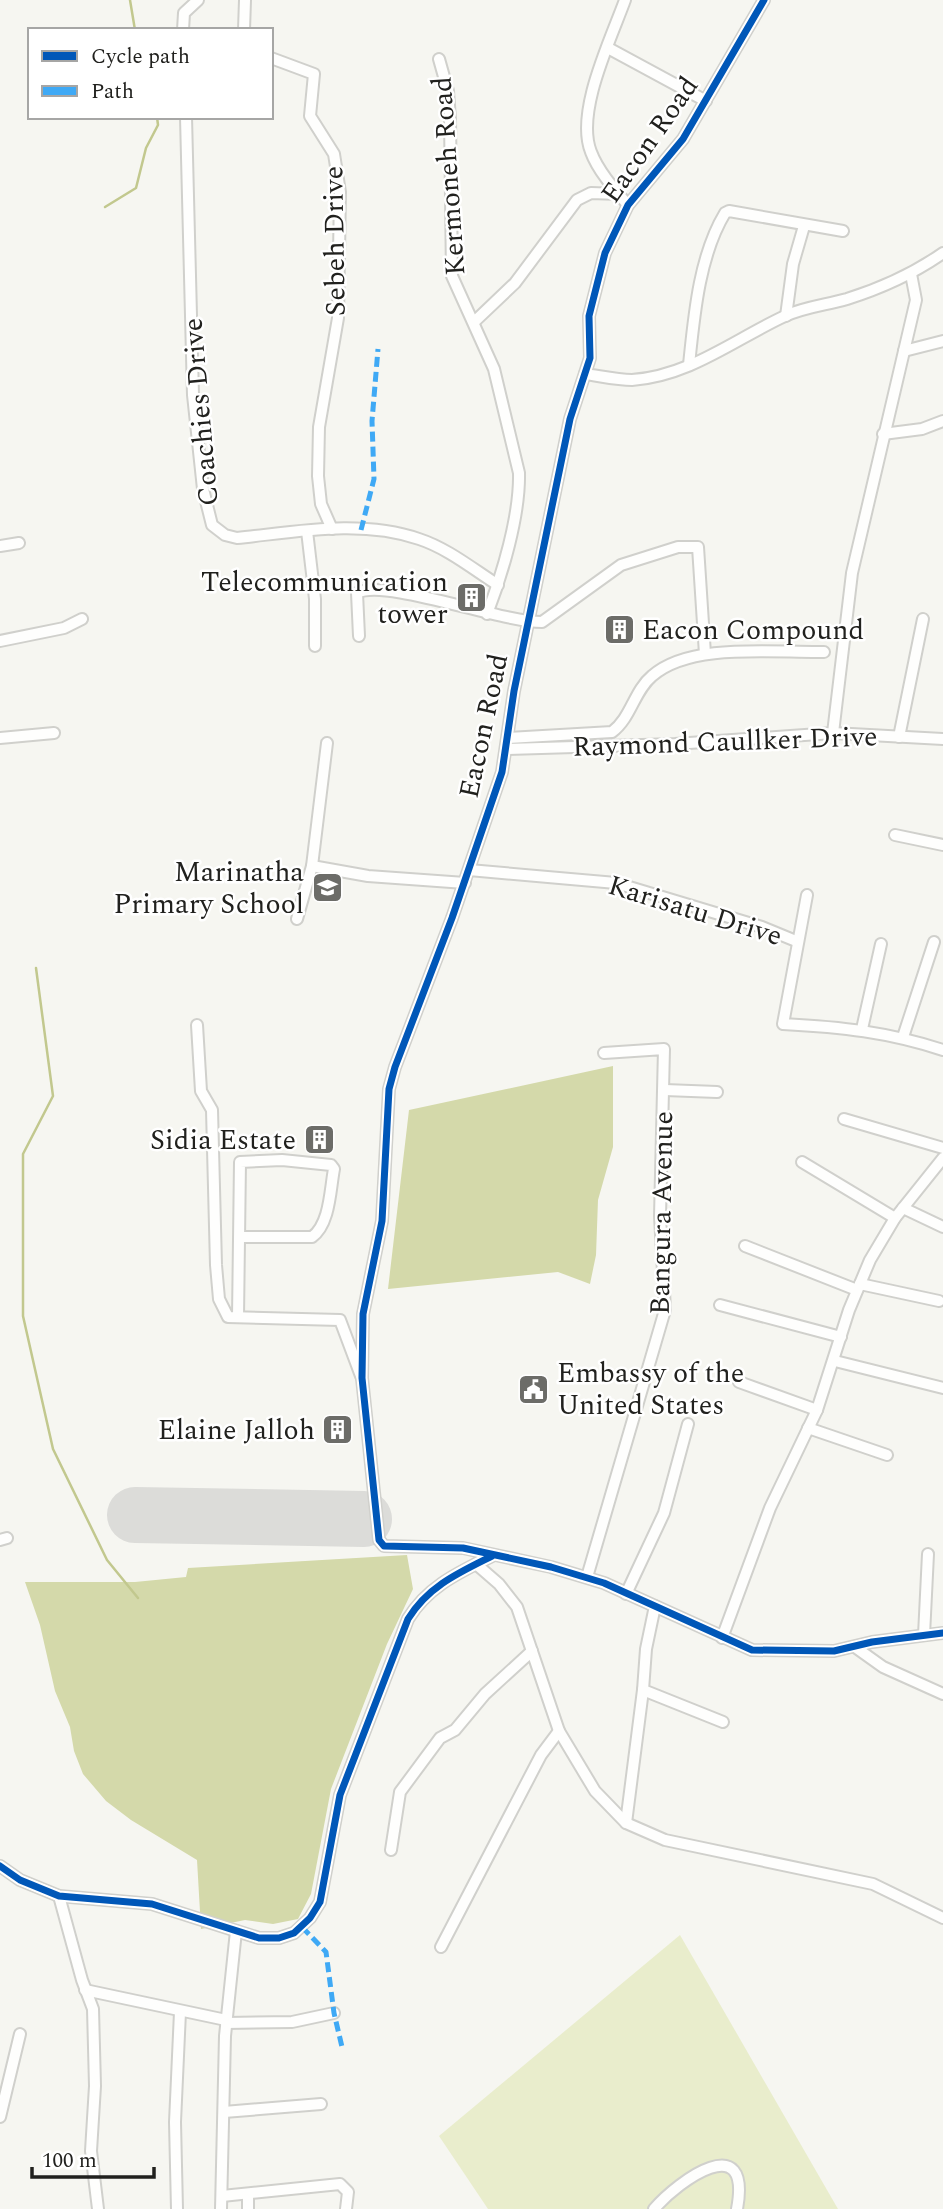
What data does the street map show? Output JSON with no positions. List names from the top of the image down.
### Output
{
  "streets": {
    "street": [
      "Eacon Road",
      "Kermoneh Road",
      "Sebeh Drive",
      "Coachies Drive",
      "Raymond Caullker Drive",
      "Karisatu Drive",
      "Bangura Avenue"
    ]
  },
  "crossings": [
    ["Eacon Road", "Raymond Caullker Drive"],
    ["Eacon Road", "Karisatu Drive"],
    ["Kermoneh Road", "Coachies Drive"],
    ["Sebeh Drive", "Coachies Drive"]
  ],
  "places": {
    "building": [
      "Telecommunication tower",
      "Eacon Compound",
      "Sidia Estate",
      "Elaine Jalloh"
    ],
    "school or university": ["Marinatha Primary School"],
    "public building": ["Embassy of the United States"]
  },
  "legend": ["Cycle path", "Path"],
  "scale_bar": "100 m"
}
